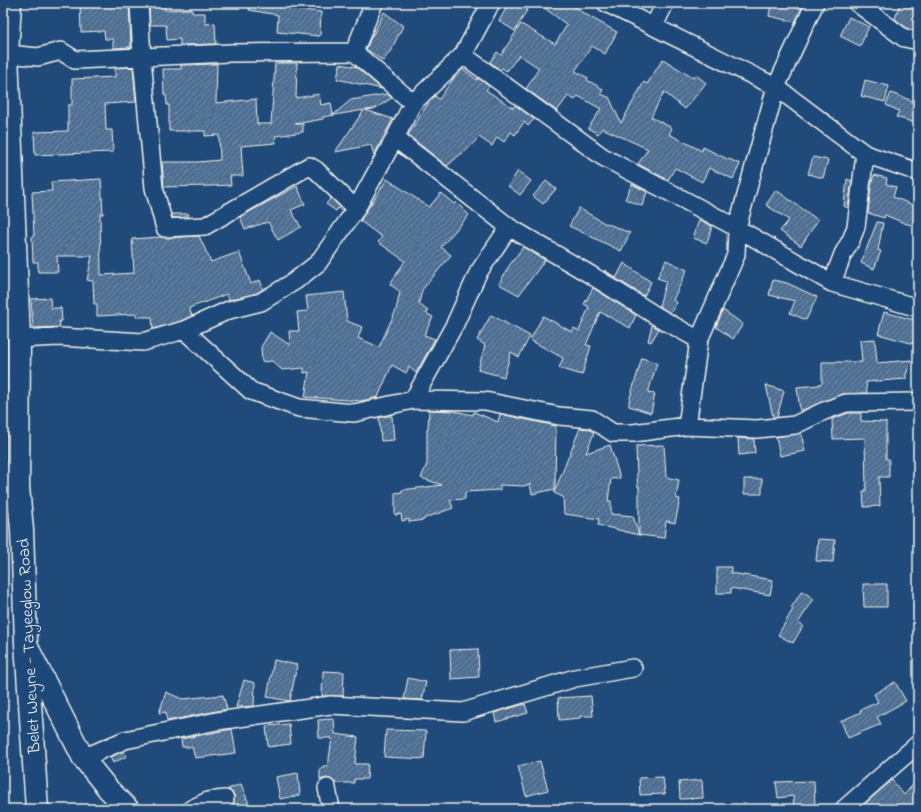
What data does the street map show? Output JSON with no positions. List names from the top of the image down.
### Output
{
  "streets": {
    "main road": ["Belet Weyne - Tayeeglow Road"]
  }
}
